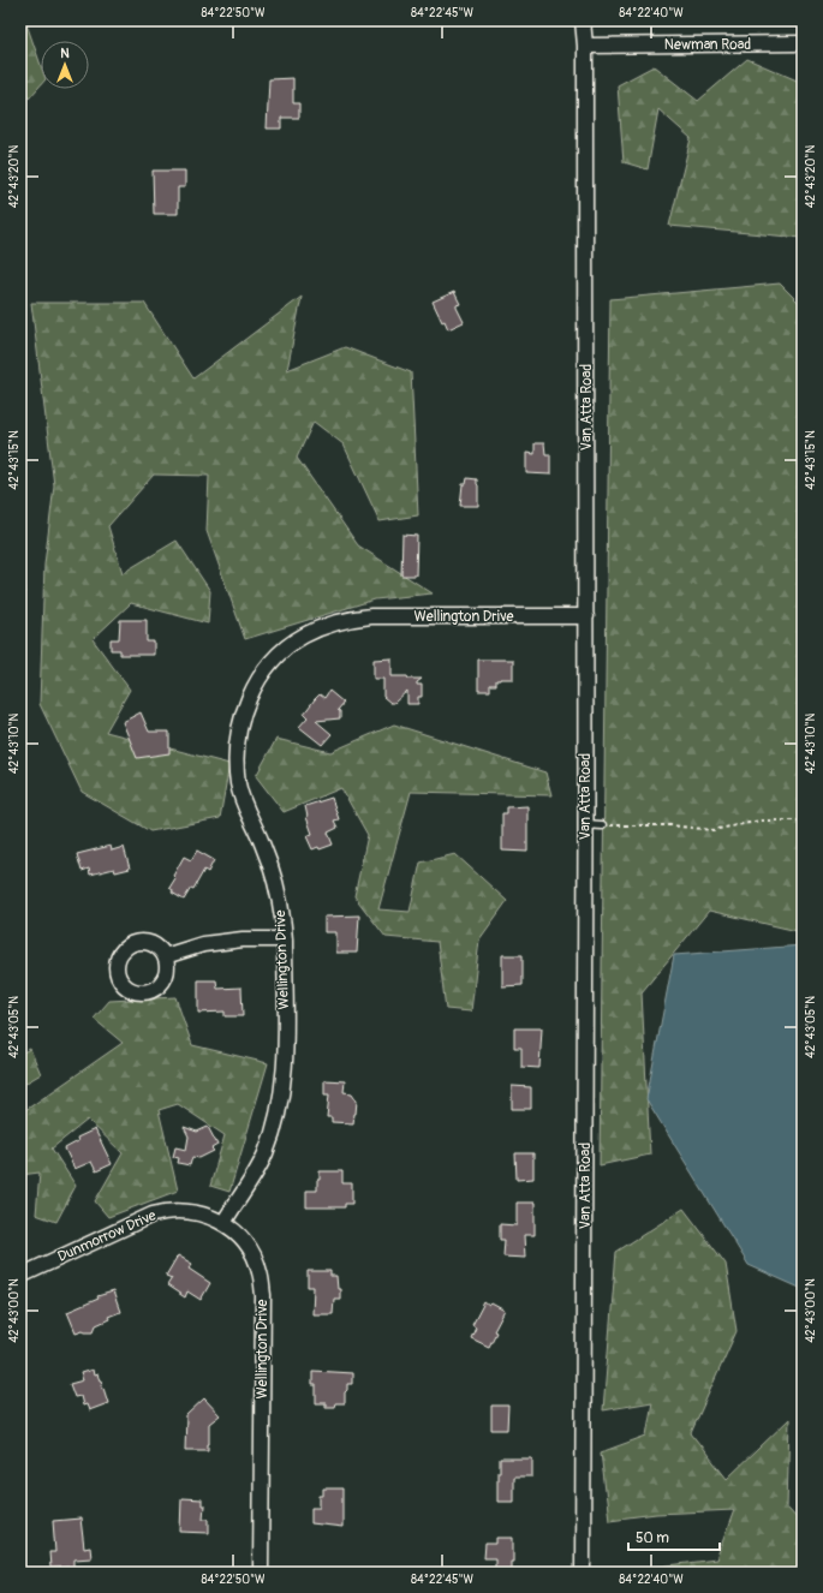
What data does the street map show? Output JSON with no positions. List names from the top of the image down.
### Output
{
  "streets": {
    "street": [
      "Newman Road",
      "Van Atta Road",
      "Wellington Drive",
      "Dunmorrow Drive"
    ]
  },
  "crossings": [
    ["Newman Road", "Van Atta Road"],
    ["Van Atta Road", "Wellington Drive"],
    ["Wellington Drive", "Dunmorrow Drive"]
  ],
  "scale_bar": "50 m",
  "north": "top",
  "coordinates": [
    "84°22'50\"W",
    "84°22'45\"W",
    "84°22'40\"W",
    "42°43'20\"N",
    "42°43'15\"N",
    "42°43'10\"N",
    "42°43'05\"N",
    "42°43'00\"N"
  ]
}
